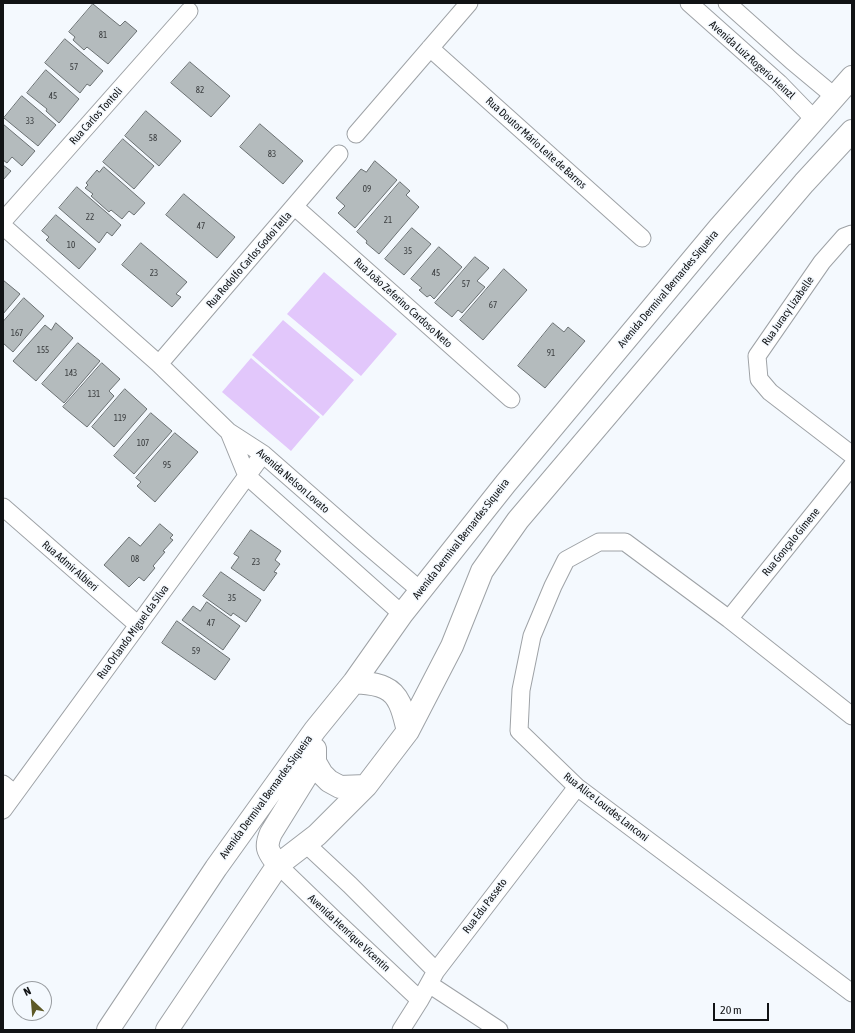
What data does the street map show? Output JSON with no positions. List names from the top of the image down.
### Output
{
  "streets": {
    "main road": ["Avenida Dermival Bernardes Siqueira"],
    "street": [
      "Avenida Luiz Rogerio Heinzl",
      "Rua Carlos Tontoli",
      "Rua Doutor Mário Leite de Barros",
      "Rua Rodolfo Carlos Godoi Tella",
      "Rua João Zeferino Cardoso Neto",
      "Rua Juracy Lizabelle",
      "Avenida Nelson Lovato",
      "Rua Gonçalo Gimene",
      "Rua Admir Albieri",
      "Rua Orlando Miguel da Silva",
      "Rua Alice Lourdes Lanconi",
      "Rua Edu Passeto",
      "Avenida Henrique Vicentin"
    ]
  },
  "crossings": [
    ["Avenida Luiz Rogerio Heinzl", "Avenida Dermival Bernardes Siqueira"],
    ["Rua Rodolfo Carlos Godoi Tella", "Rua João Zeferino Cardoso Neto"],
    ["Avenida Dermival Bernardes Siqueira", "Avenida Nelson Lovato"],
    ["Avenida Nelson Lovato", "Rua Orlando Miguel da Silva"],
    ["Rua Gonçalo Gimene", "Rua Alice Lourdes Lanconi"],
    ["Rua Admir Albieri", "Rua Orlando Miguel da Silva"],
    ["Rua Alice Lourdes Lanconi", "Rua Edu Passeto"],
    ["Rua Edu Passeto", "Avenida Henrique Vicentin"]
  ],
  "house_numbers": [
    "81",
    "57",
    "82",
    "45",
    "33",
    "58",
    "83",
    "09",
    "22",
    "21",
    "47",
    "10",
    "35",
    "23",
    "45",
    "57",
    "67",
    "167",
    "155",
    "91",
    "143",
    "131",
    "119",
    "107",
    "95",
    "08",
    "23",
    "35",
    "47",
    "59"
  ],
  "scale_bar": "20 m",
  "north": "top left"
}
